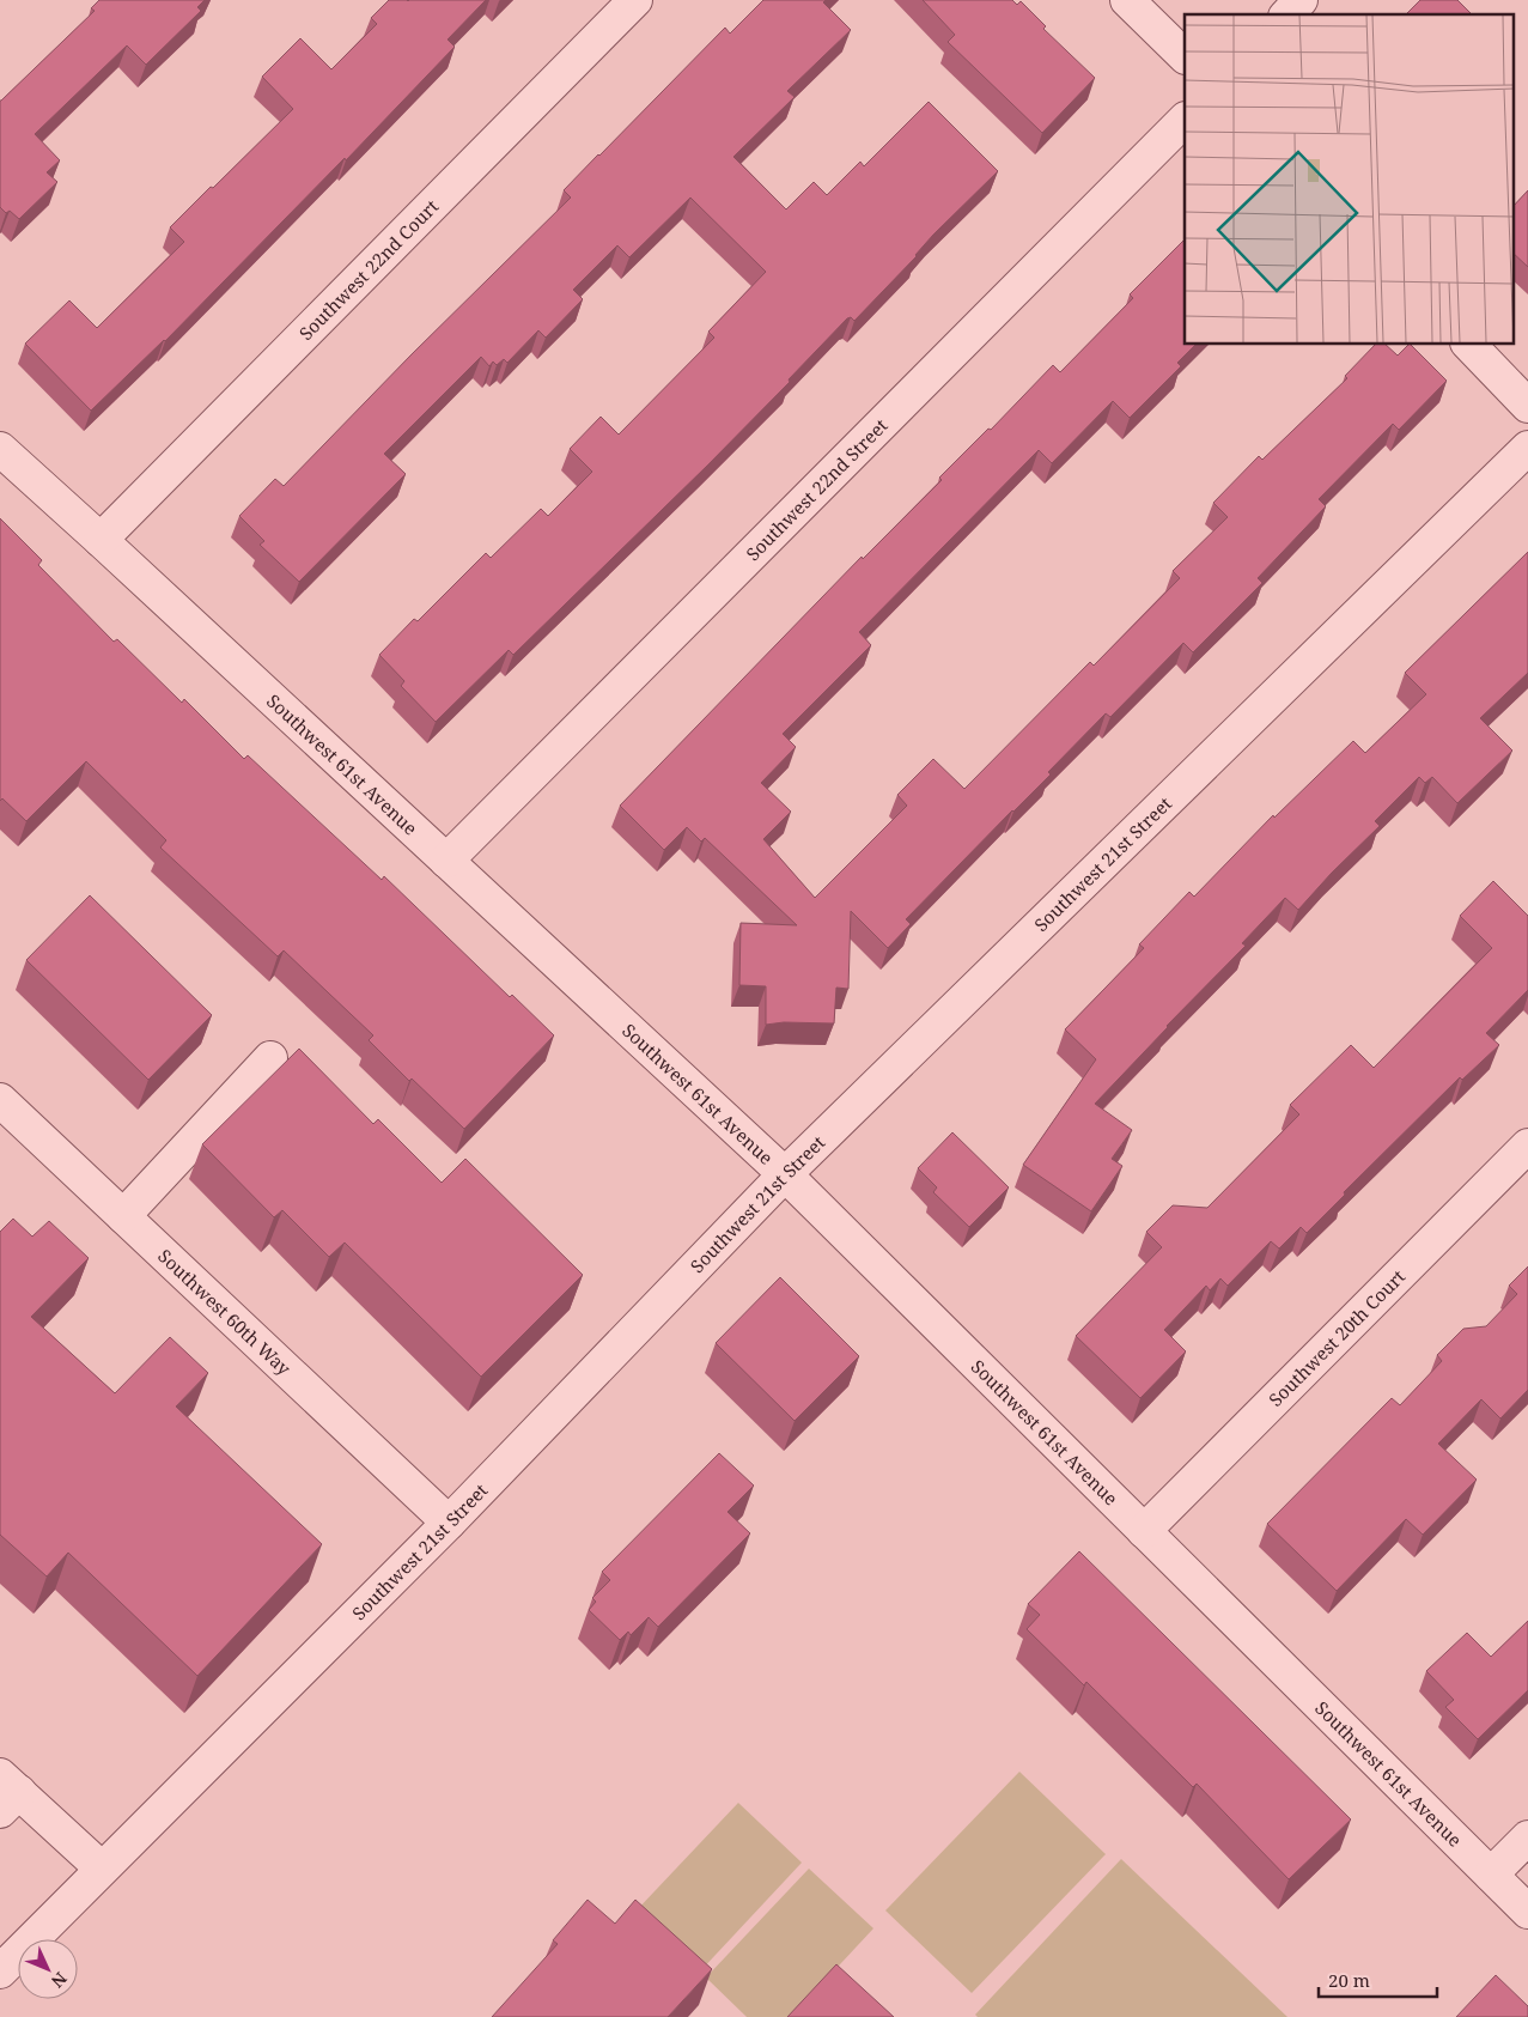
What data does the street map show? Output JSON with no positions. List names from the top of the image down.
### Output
{
  "streets": {
    "street": [
      "Southwest 22nd Court",
      "Southwest 22nd Street",
      "Southwest 61st Avenue",
      "Southwest 21st Street",
      "Southwest 60th Way",
      "Southwest 20th Court"
    ]
  },
  "crossings": [
    ["Southwest 22nd Court", "Southwest 61st Avenue"],
    ["Southwest 22nd Street", "Southwest 61st Avenue"],
    ["Southwest 61st Avenue", "Southwest 21st Street"],
    ["Southwest 61st Avenue", "Southwest 20th Court"],
    ["Southwest 21st Street", "Southwest 60th Way"]
  ],
  "scale_bar": "20 m",
  "north": "bottom right"
}
